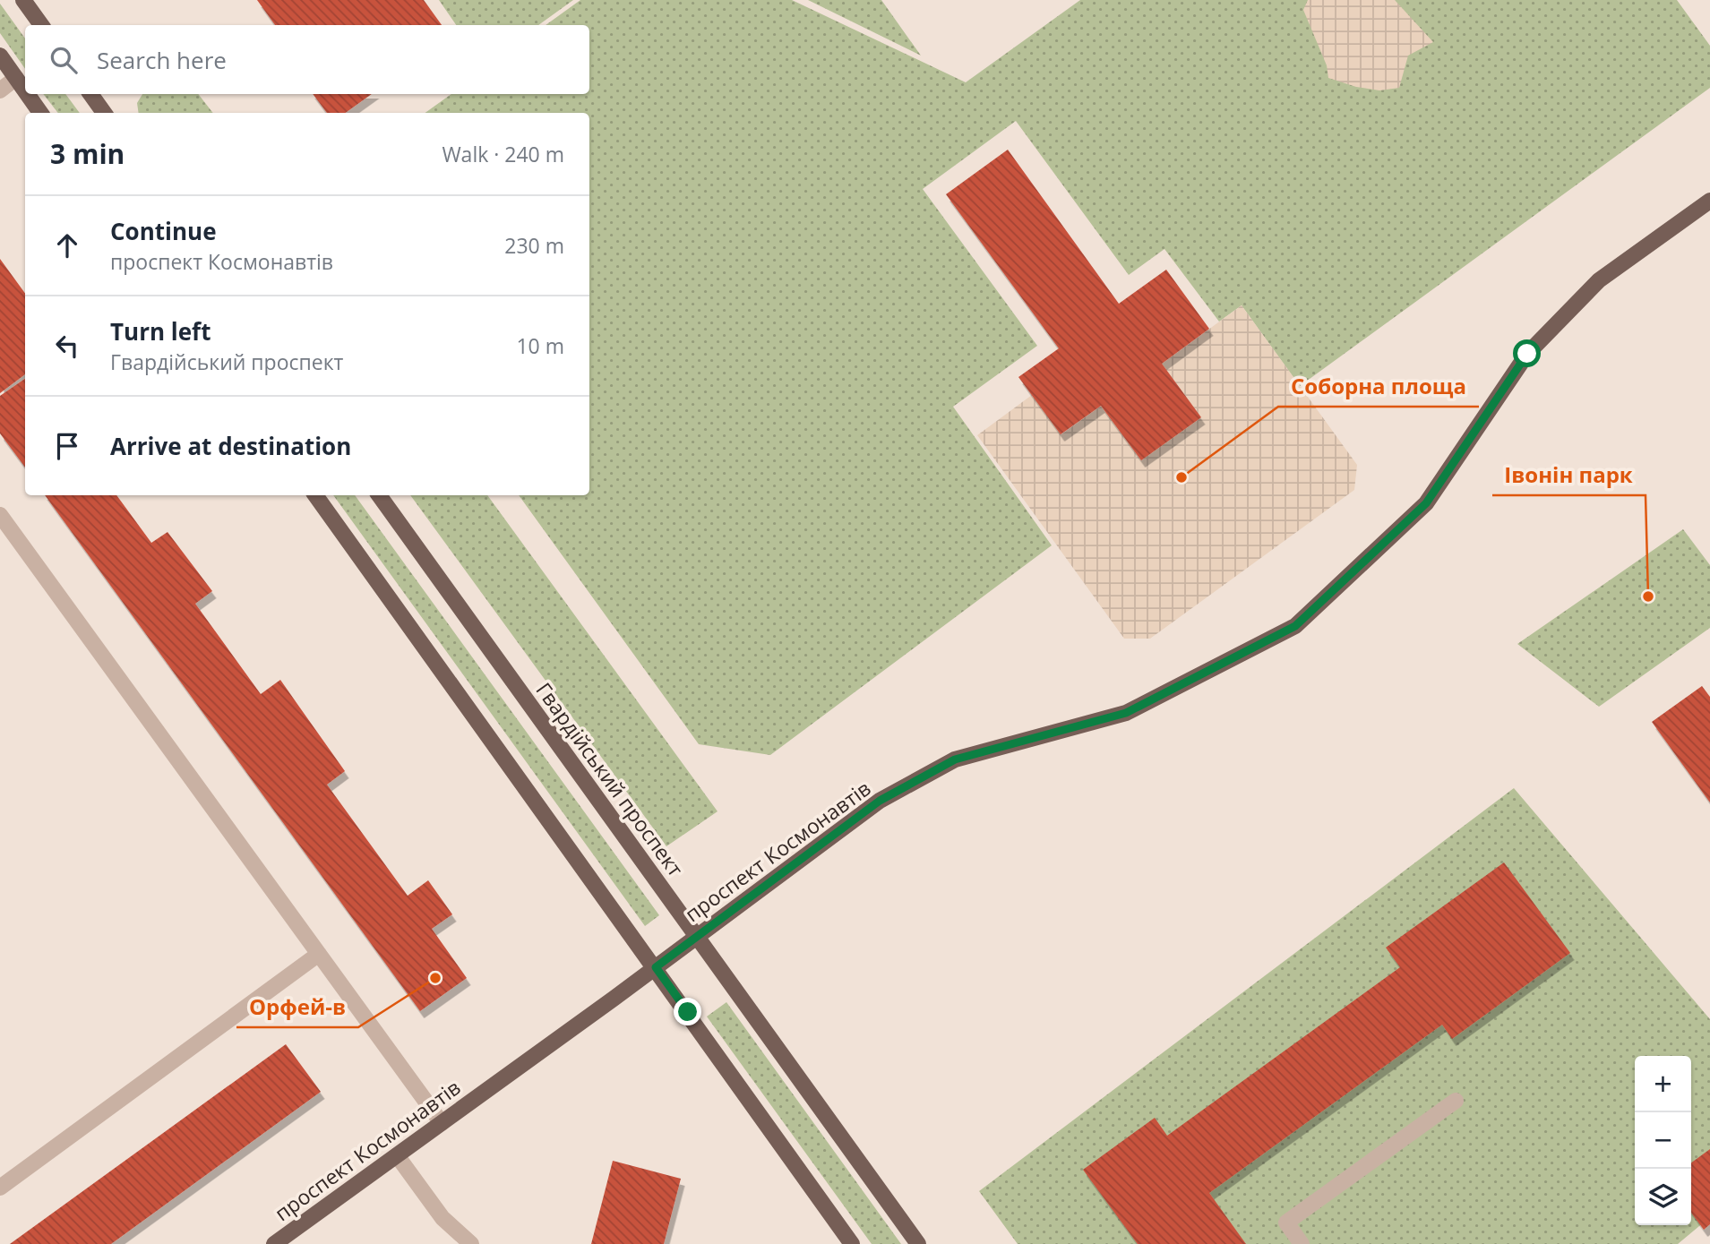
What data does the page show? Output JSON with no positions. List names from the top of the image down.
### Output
{
  "streets": {
    "main road": ["Гвардійський проспект", "проспект Космонавтів"]
  },
  "crossings": [
    ["Гвардійський проспект", "проспект Космонавтів"]
  ],
  "places": ["Соборна площа", "Івонін парк", "Орфей-в"],
  "page": {
    "search": "Search here",
    "heading": ["3 min", "Walk · 240 m"],
    "list": [
      ["Continue", "проспект Космонавтів", "230 m"],
      ["Turn left", "Гвардійський проспект", "10 m"],
      "Arrive at destination"
    ],
    "map_buttons": ["+", "−"]
  }
}
